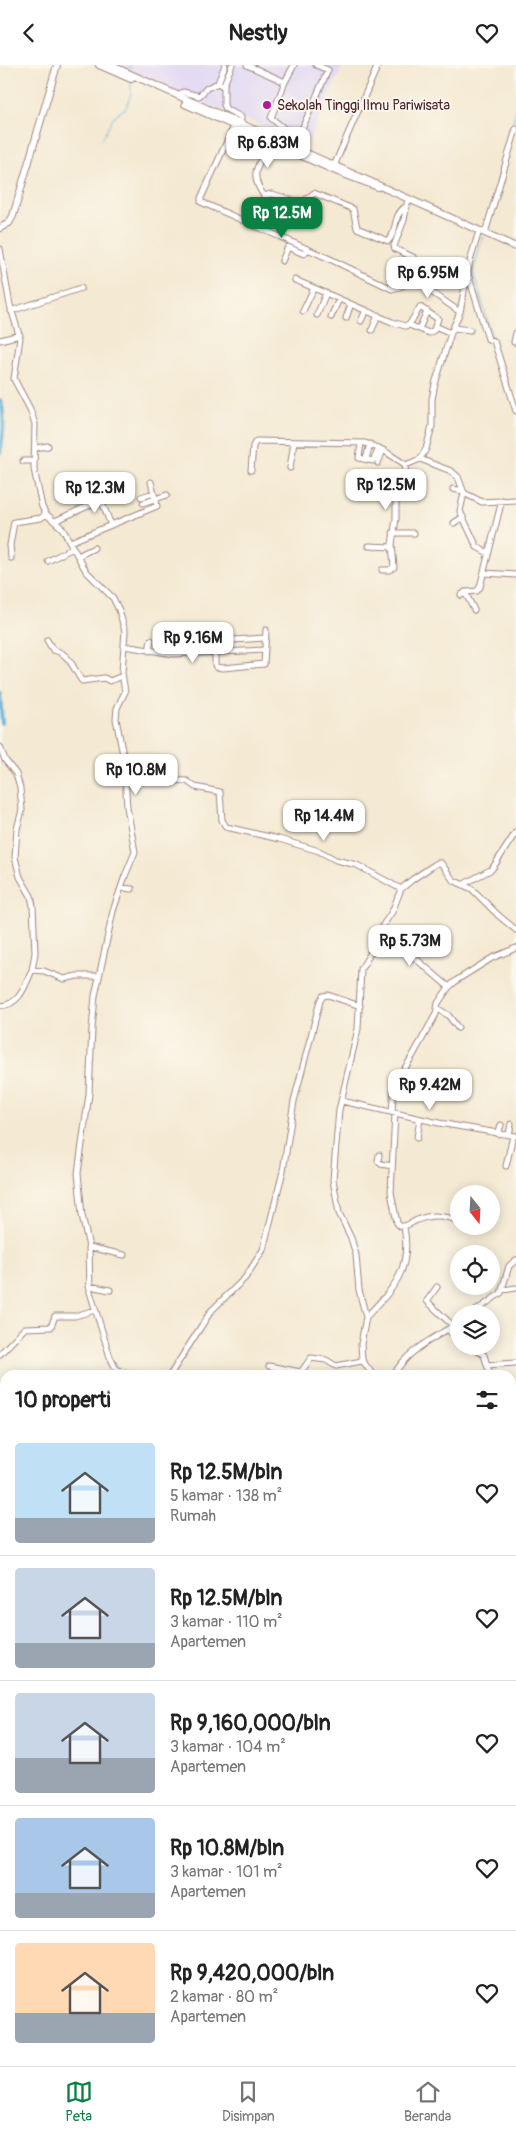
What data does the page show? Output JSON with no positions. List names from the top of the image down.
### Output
{
  "places": ["Sekolah Tinggi Ilmu Pariwisata"],
  "north": "bottom",
  "page": {
    "header": "Nestly",
    "price": [
      "Rp 6.83M",
      "Rp 12.5M",
      "Rp 6.95M",
      "Rp 12.5M",
      "Rp 12.3M",
      "Rp 9.16M",
      "Rp 10.8M",
      "Rp 14.4M",
      "Rp 5.73M",
      "Rp 9.42M"
    ],
    "heading": "10 properti",
    "list": [
      {
        "name": "Rp 12.5M/bln",
        "note": "5 kamar · 138 m² · Rumah"
      },
      {
        "name": "Rp 12.5M/bln",
        "note": "3 kamar · 110 m² · Apartemen"
      },
      {
        "name": "Rp 9,160,000/bln",
        "note": "3 kamar · 104 m² · Apartemen"
      },
      {
        "name": "Rp 10.8M/bln",
        "note": "3 kamar · 101 m² · Apartemen"
      },
      {
        "name": "Rp 9,420,000/bln",
        "note": "2 kamar · 80 m² · Apartemen"
      }
    ],
    "tabs": ["Peta", "Disimpan", "Beranda"]
  }
}
